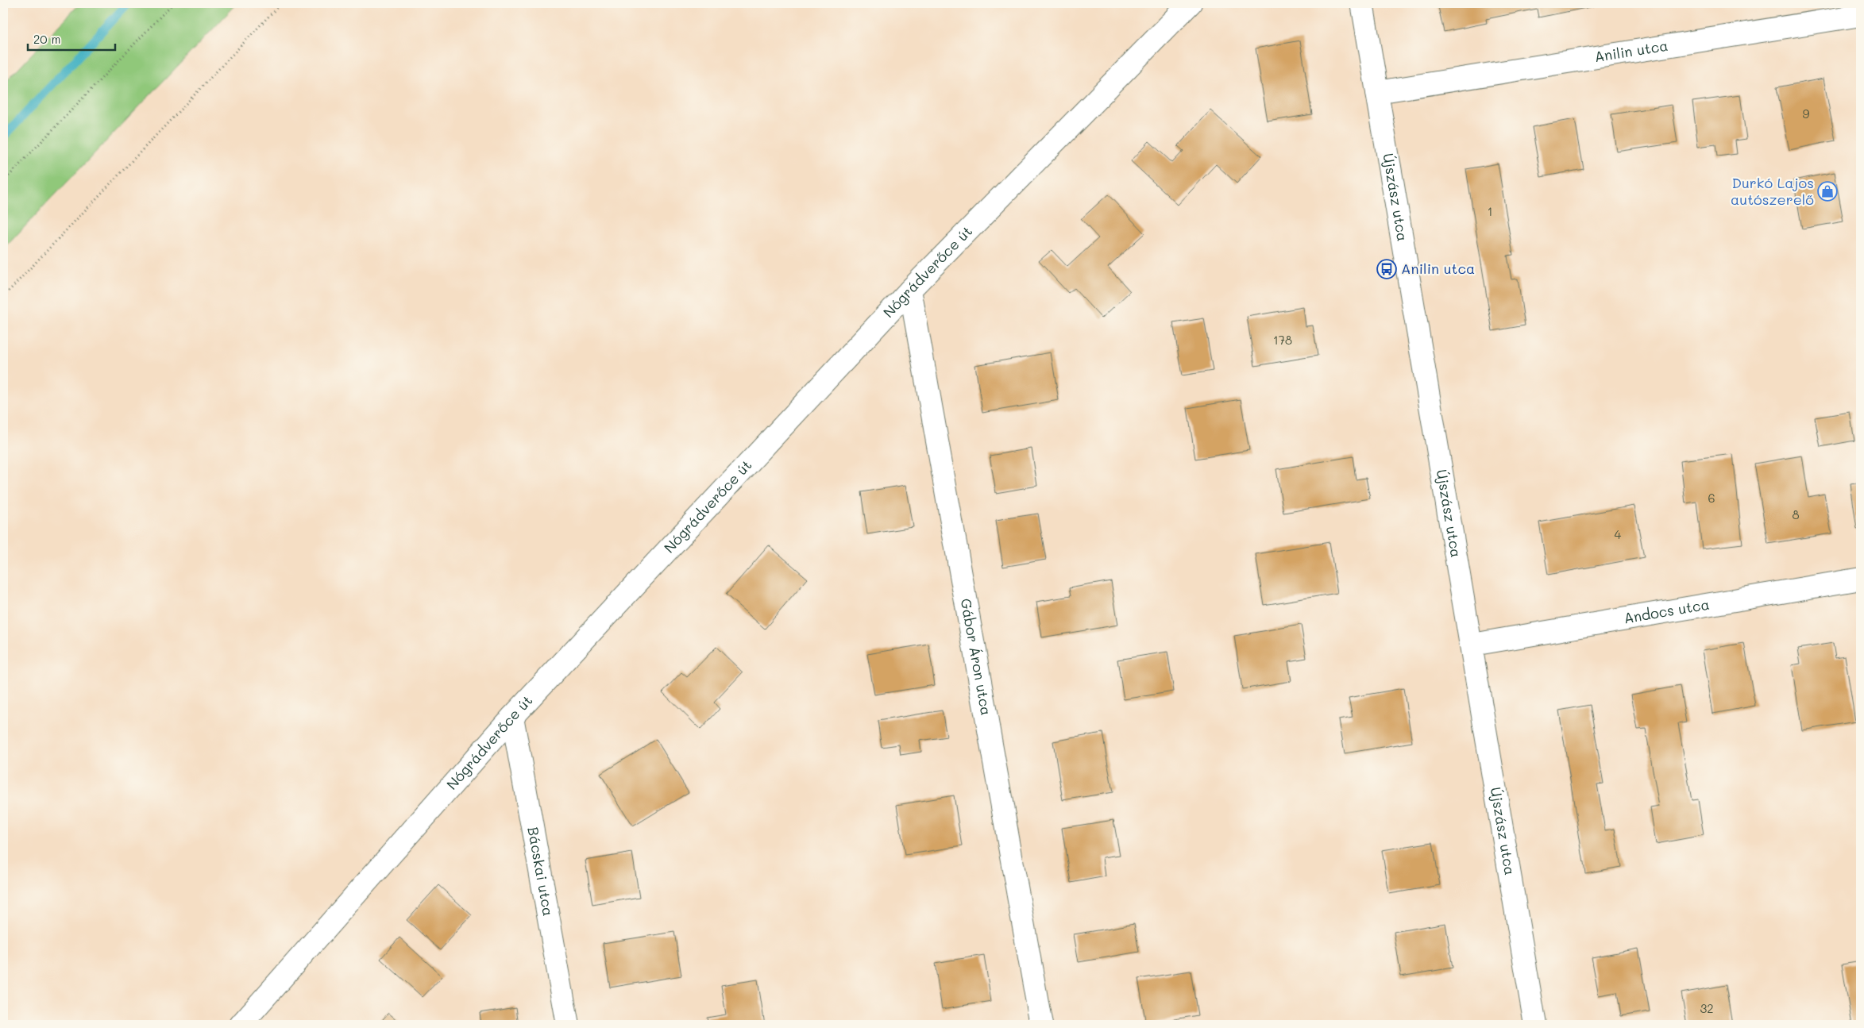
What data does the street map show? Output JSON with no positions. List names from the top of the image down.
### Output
{
  "streets": {
    "street": [
      "Anilin utca",
      "Újszász utca",
      "Nógrádverőce út",
      "Andocs utca",
      "Gábor Áron utca",
      "Bácskai utca"
    ]
  },
  "crossings": [
    ["Anilin utca", "Újszász utca"],
    ["Újszász utca", "Andocs utca"],
    ["Nógrádverőce út", "Gábor Áron utca"],
    ["Nógrádverőce út", "Bácskai utca"]
  ],
  "places": {
    "shop": ["Durkó Lajos autószerelő"],
    "bus stop": ["Anilin utca"]
  },
  "house_numbers": [
    "9",
    "1",
    "178",
    "6",
    "8",
    "4",
    "32"
  ],
  "scale_bar": "20 m"
}
